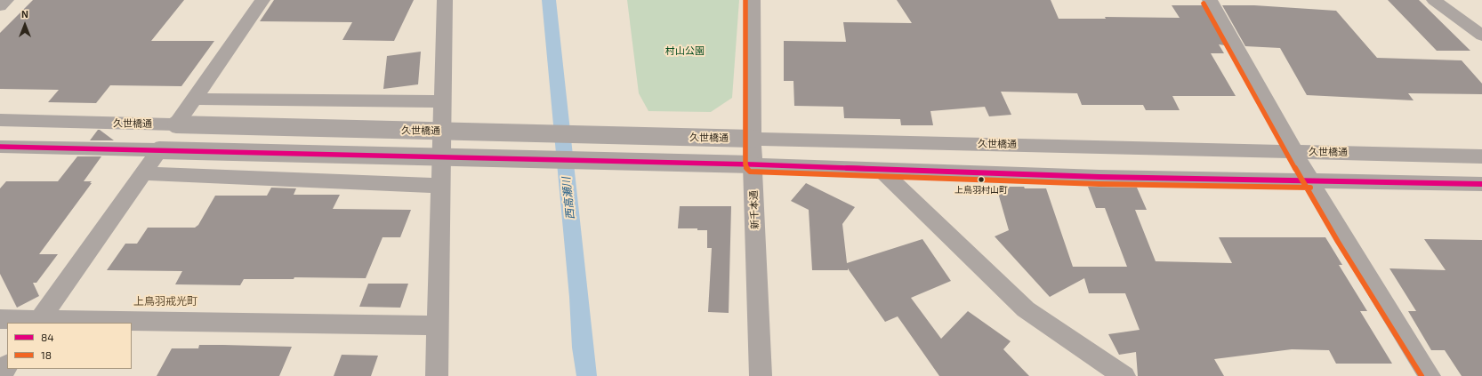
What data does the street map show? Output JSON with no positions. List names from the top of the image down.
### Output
{
  "streets": {
    "street": ["久世橋通", "新千本通"]
  },
  "crossings": [
    ["久世橋通", "新千本通"]
  ],
  "districts": ["上鳥羽戒光町"],
  "water": ["西高瀬川"],
  "parks": ["村山公園"],
  "places": ["上鳥羽村山町"],
  "lines": ["transit line 18", "transit line 84"],
  "legend": ["84", "18"],
  "north": "top"
}
